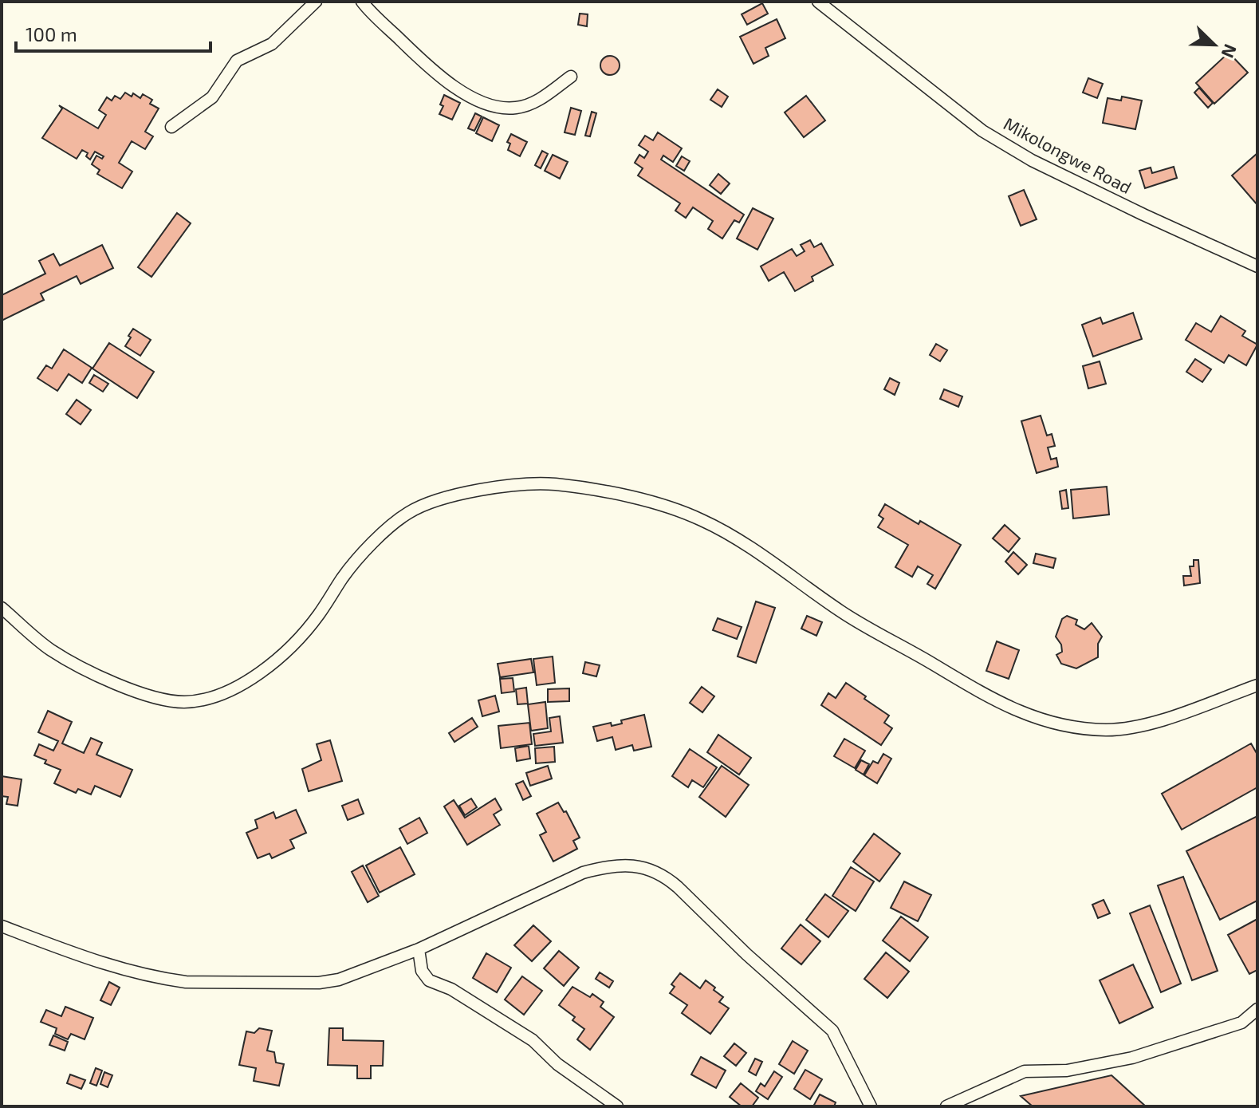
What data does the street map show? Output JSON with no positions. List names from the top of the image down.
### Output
{
  "streets": {
    "street": ["Mikolongwe Road"]
  },
  "scale_bar": "100 m",
  "north": "bottom right"
}
